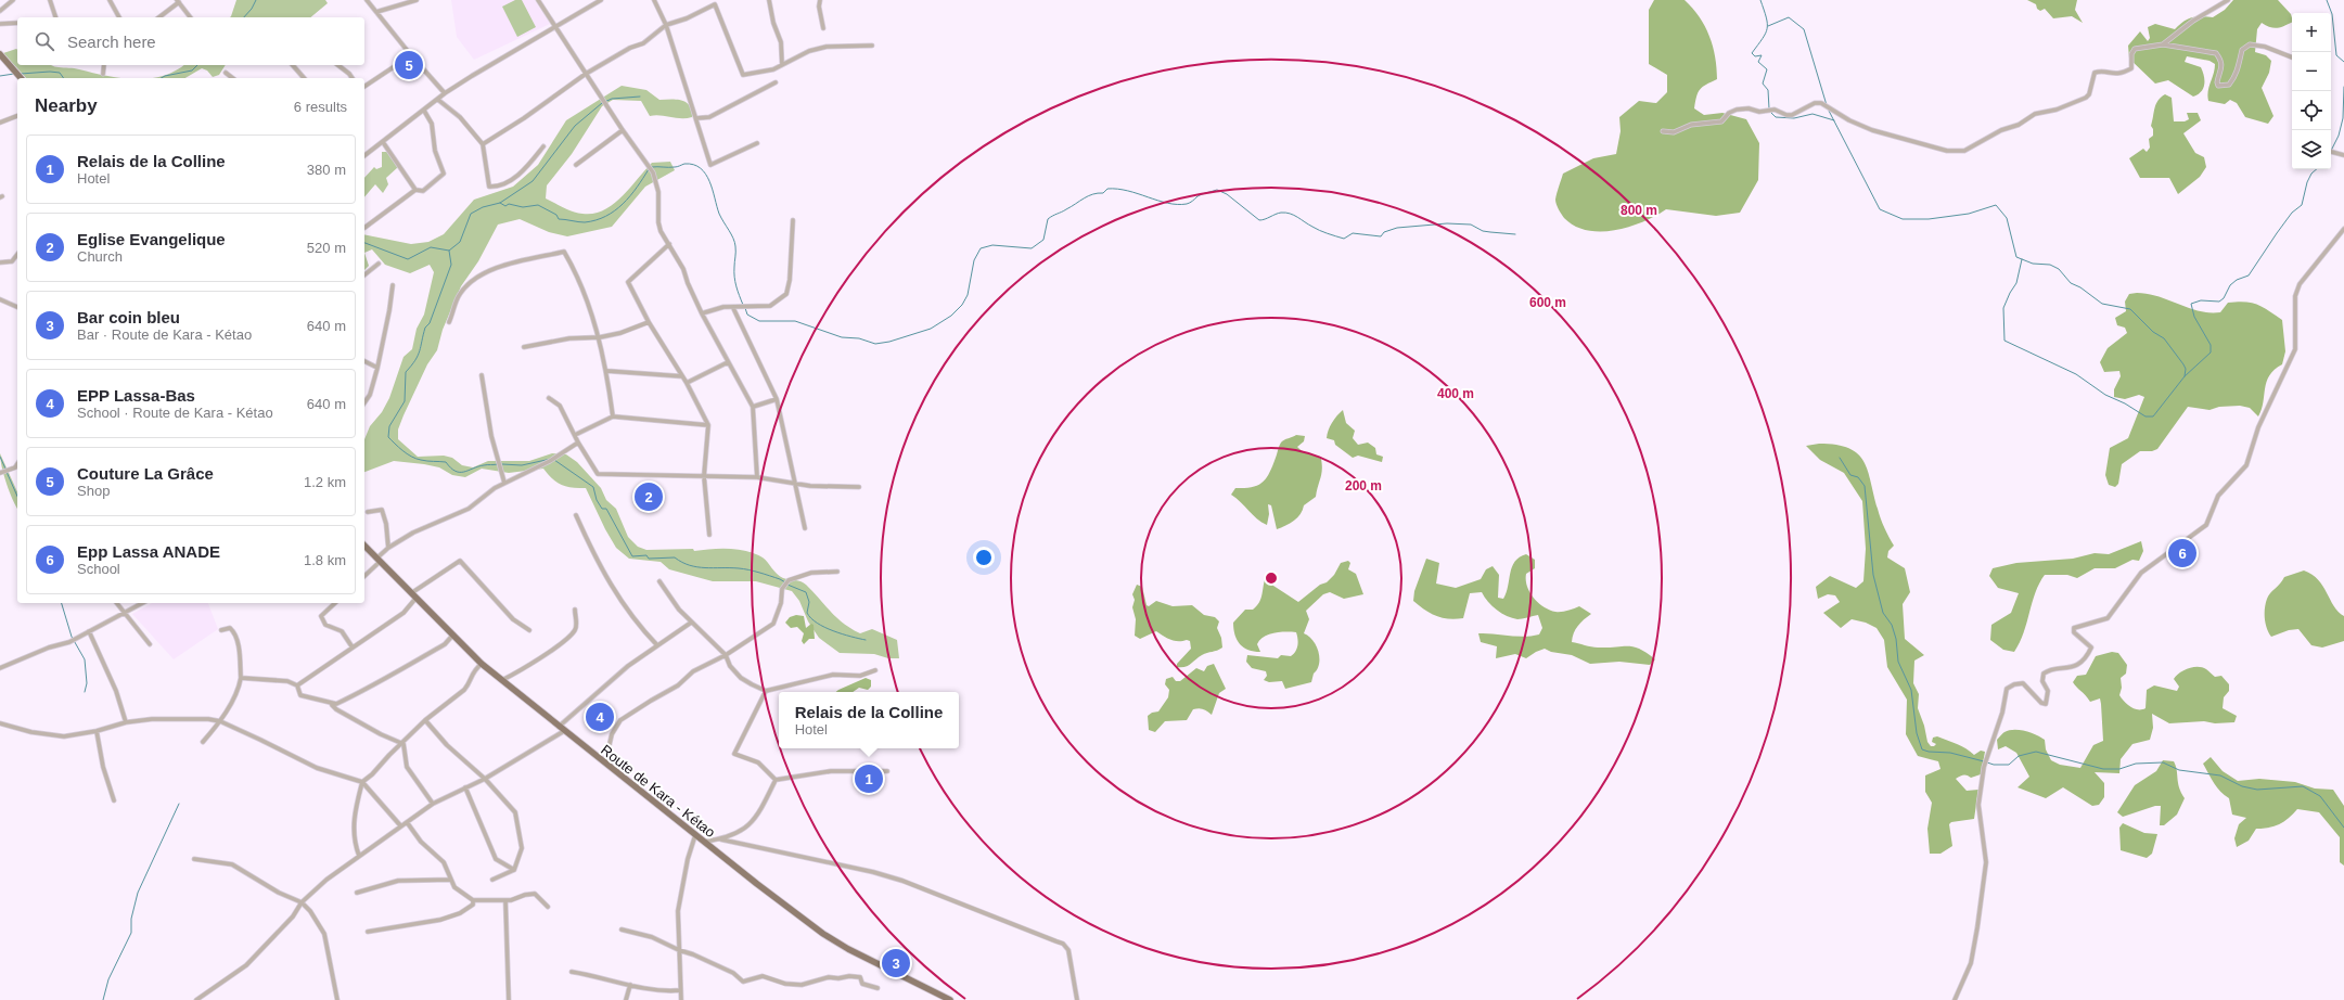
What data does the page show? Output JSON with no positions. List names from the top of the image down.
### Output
{
  "streets": {
    "main road": ["Route de Kara - Kétao"]
  },
  "page": {
    "map_buttons": ["+", "−"],
    "search": "Search here",
    "pins": [
      "5",
      "2",
      "6",
      "4",
      "1",
      "3"
    ],
    "heading": ["Nearby", "6 results"],
    "list": [
      {
        "mark": "1",
        "name": "Relais de la Colline",
        "note": "Hotel",
        "value": "380 m"
      },
      {
        "mark": "2",
        "name": "Eglise Evangelique",
        "note": "Church",
        "value": "520 m"
      },
      {
        "mark": "3",
        "name": "Bar coin bleu",
        "note": "Bar · Route de Kara - Kétao",
        "value": "640 m"
      },
      {
        "mark": "4",
        "name": "EPP Lassa-Bas",
        "note": "School · Route de Kara - Kétao",
        "value": "640 m"
      },
      {
        "mark": "5",
        "name": "Couture La Grâce",
        "note": "Shop",
        "value": "1.2 km"
      },
      {
        "mark": "6",
        "name": "Epp Lassa ANADE",
        "note": "School",
        "value": "1.8 km"
      }
    ],
    "popup": ["Relais de la Colline", "Hotel"]
  },
  "rings": [
    "800 m",
    "600 m",
    "400 m",
    "200 m"
  ]
}
